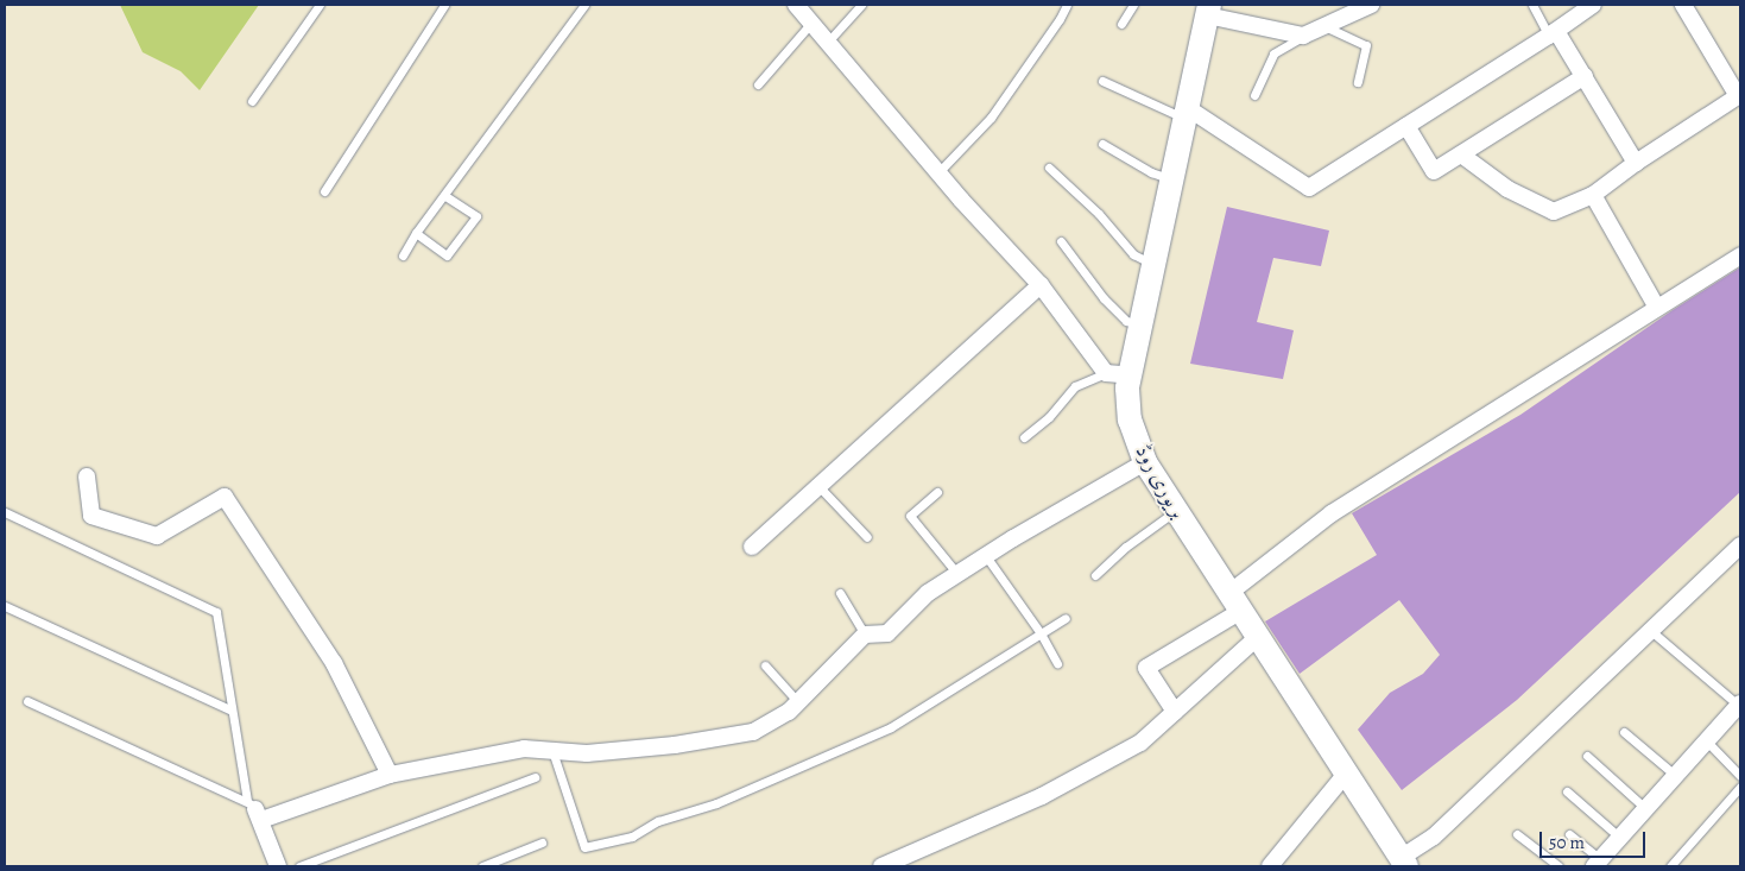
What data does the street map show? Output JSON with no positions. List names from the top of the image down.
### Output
{
  "streets": {
    "main road": ["بریوری روڈ"]
  },
  "scale_bar": "50 m"
}
